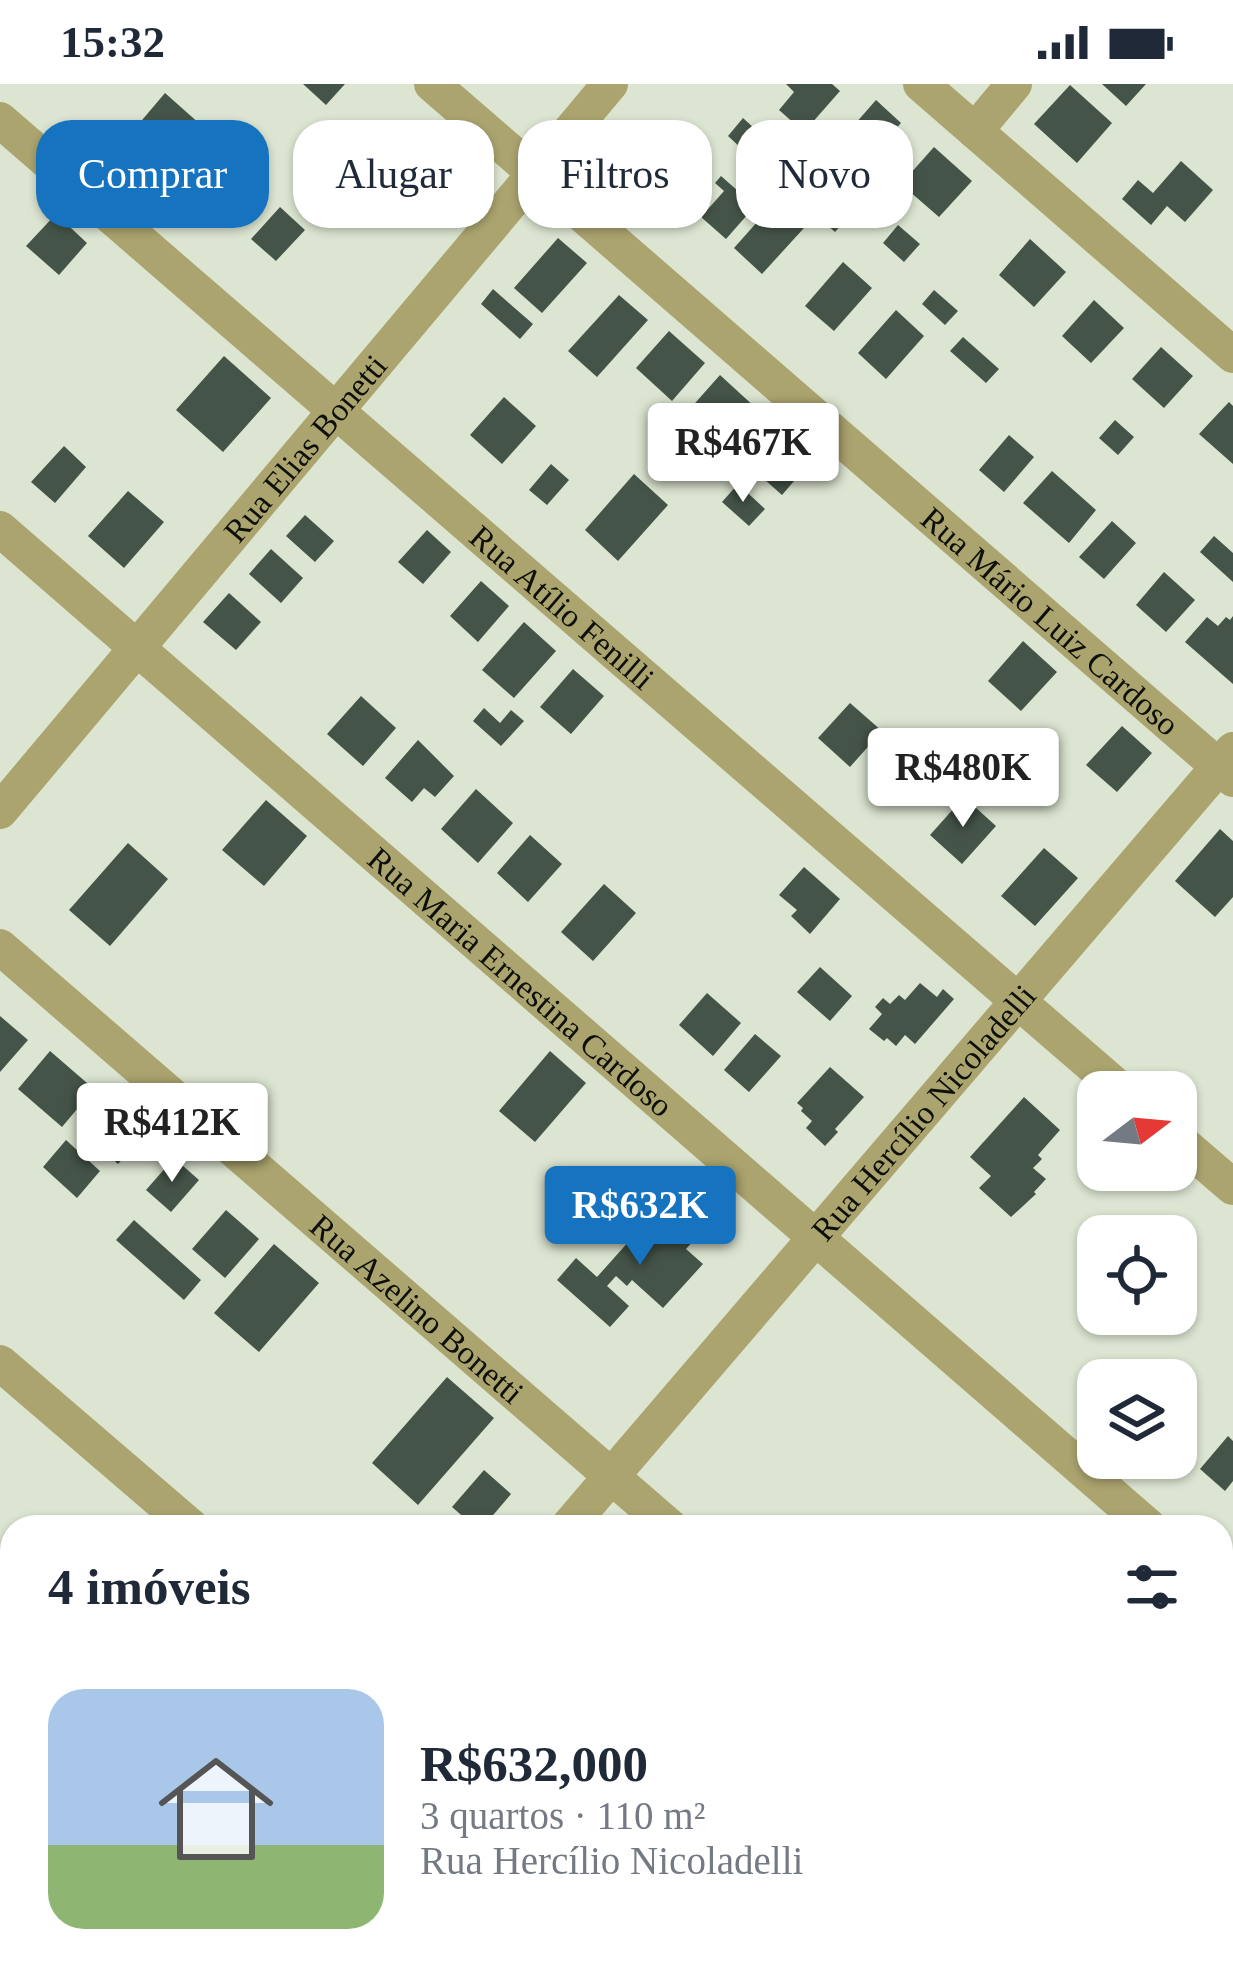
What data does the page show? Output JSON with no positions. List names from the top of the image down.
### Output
{
  "streets": {
    "street": [
      "Rua Elias Bonetti",
      "Rua Atílio Fenilli",
      "Rua Mário Luiz Cardoso",
      "Rua Maria Ernestina Cardoso",
      "Rua Hercílio Nicoladelli",
      "Rua Azelino Bonetti"
    ]
  },
  "crossings": [
    ["Rua Elias Bonetti", "Rua Atílio Fenilli"],
    ["Rua Elias Bonetti", "Rua Maria Ernestina Cardoso"],
    ["Rua Atílio Fenilli", "Rua Hercílio Nicoladelli"],
    ["Rua Mário Luiz Cardoso", "Rua Hercílio Nicoladelli"],
    ["Rua Maria Ernestina Cardoso", "Rua Hercílio Nicoladelli"],
    ["Rua Hercílio Nicoladelli", "Rua Azelino Bonetti"]
  ],
  "north": "right",
  "page": {
    "status": "15:32",
    "chip": [
      "Comprar",
      "Alugar",
      "Filtros",
      "Novo"
    ],
    "price": [
      "R$467K",
      "R$480K",
      "R$412K",
      "R$632K"
    ],
    "heading": "4 imóveis",
    "list": [
      {
        "name": "R$632,000",
        "note": "3 quartos · 110 m² · Rua Hercílio Nicoladelli"
      }
    ]
  }
}
